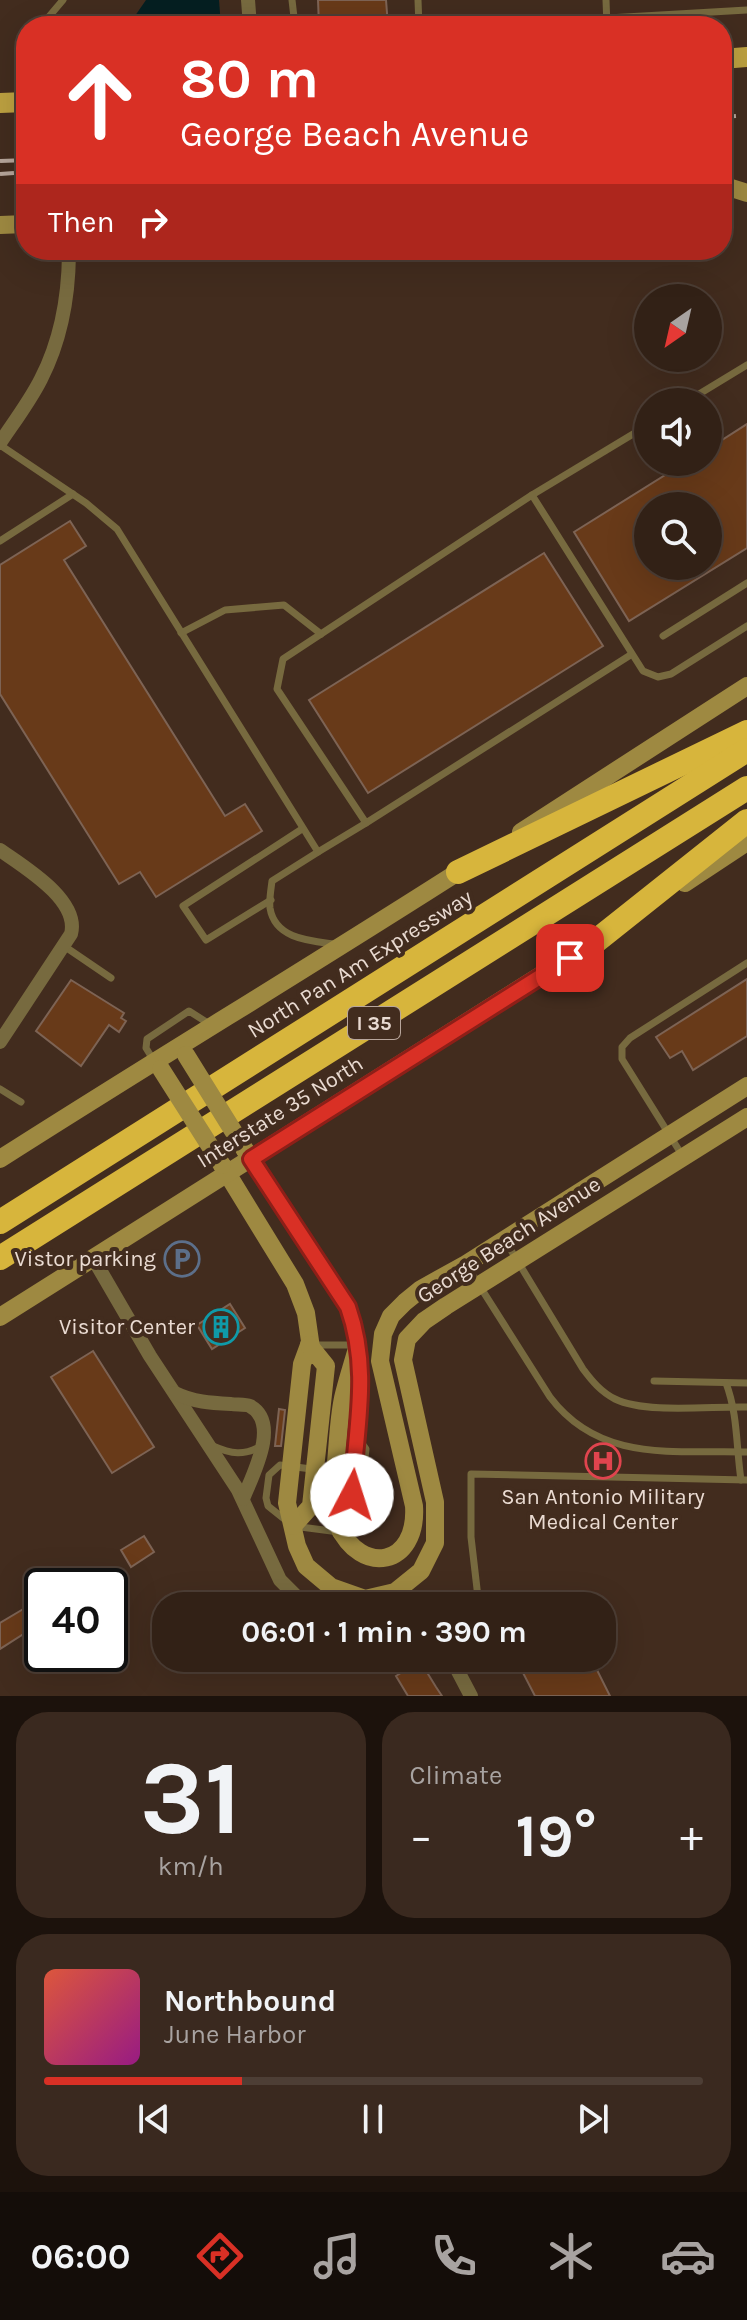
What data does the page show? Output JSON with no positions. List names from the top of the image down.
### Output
{
  "streets": {
    "highway": ["North Pan Am Expressway", "I 35"],
    "street": ["Interstate 35 North", "George Beach Avenue"]
  },
  "places": {
    "parking": ["Vistor parking"],
    "building": ["Visitor Center"],
    "hospital": ["San Antonio Military Medical Center"]
  },
  "north": "bottom left",
  "page": {
    "turn": ["80 m", "George Beach Avenue"],
    "then": "Then",
    "limit": "40",
    "trip": "06:01 · 1 min · 390 m",
    "tile": [
      ["31", "km/h"],
      "Climate"
    ],
    "heat": ["−", "19°", "+"],
    "song": ["Northbound", "June Harbor"],
    "tabs": "06:00"
  }
}
